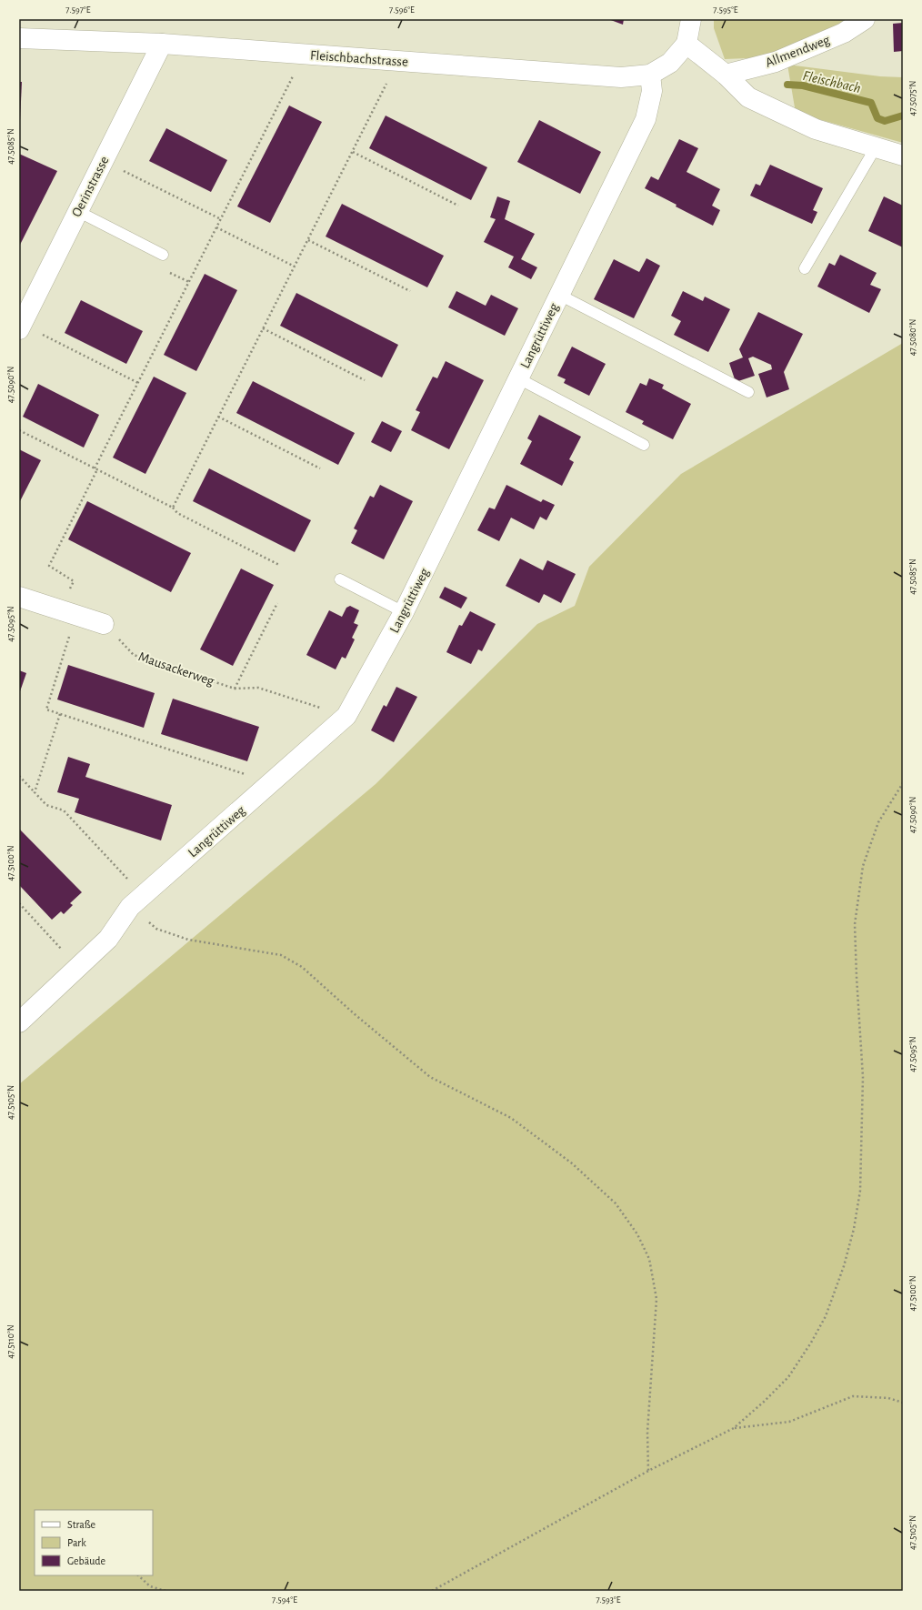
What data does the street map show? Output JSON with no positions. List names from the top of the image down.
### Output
{
  "streets": {
    "street": [
      "Allmendweg",
      "Fleischbachstrasse",
      "Oerinstrasse",
      "Langrüttiweg"
    ],
    "path": ["Mausackerweg"]
  },
  "crossings": [
    ["Fleischbachstrasse", "Oerinstrasse"],
    ["Fleischbachstrasse", "Langrüttiweg"],
    ["Langrüttiweg", "Mausackerweg"]
  ],
  "water": ["Fleischbach"],
  "legend": ["Straße", "Park", "Gebäude"],
  "coordinates": [
    "7.597°E",
    "7.596°E",
    "7.595°E",
    "47.5075°N",
    "47.5085°N",
    "47.5080°N",
    "47.5090°N",
    "47.5095°N",
    "47.5100°N",
    "47.5105°N",
    "47.5110°N",
    "7.594°E",
    "7.593°E"
  ]
}
